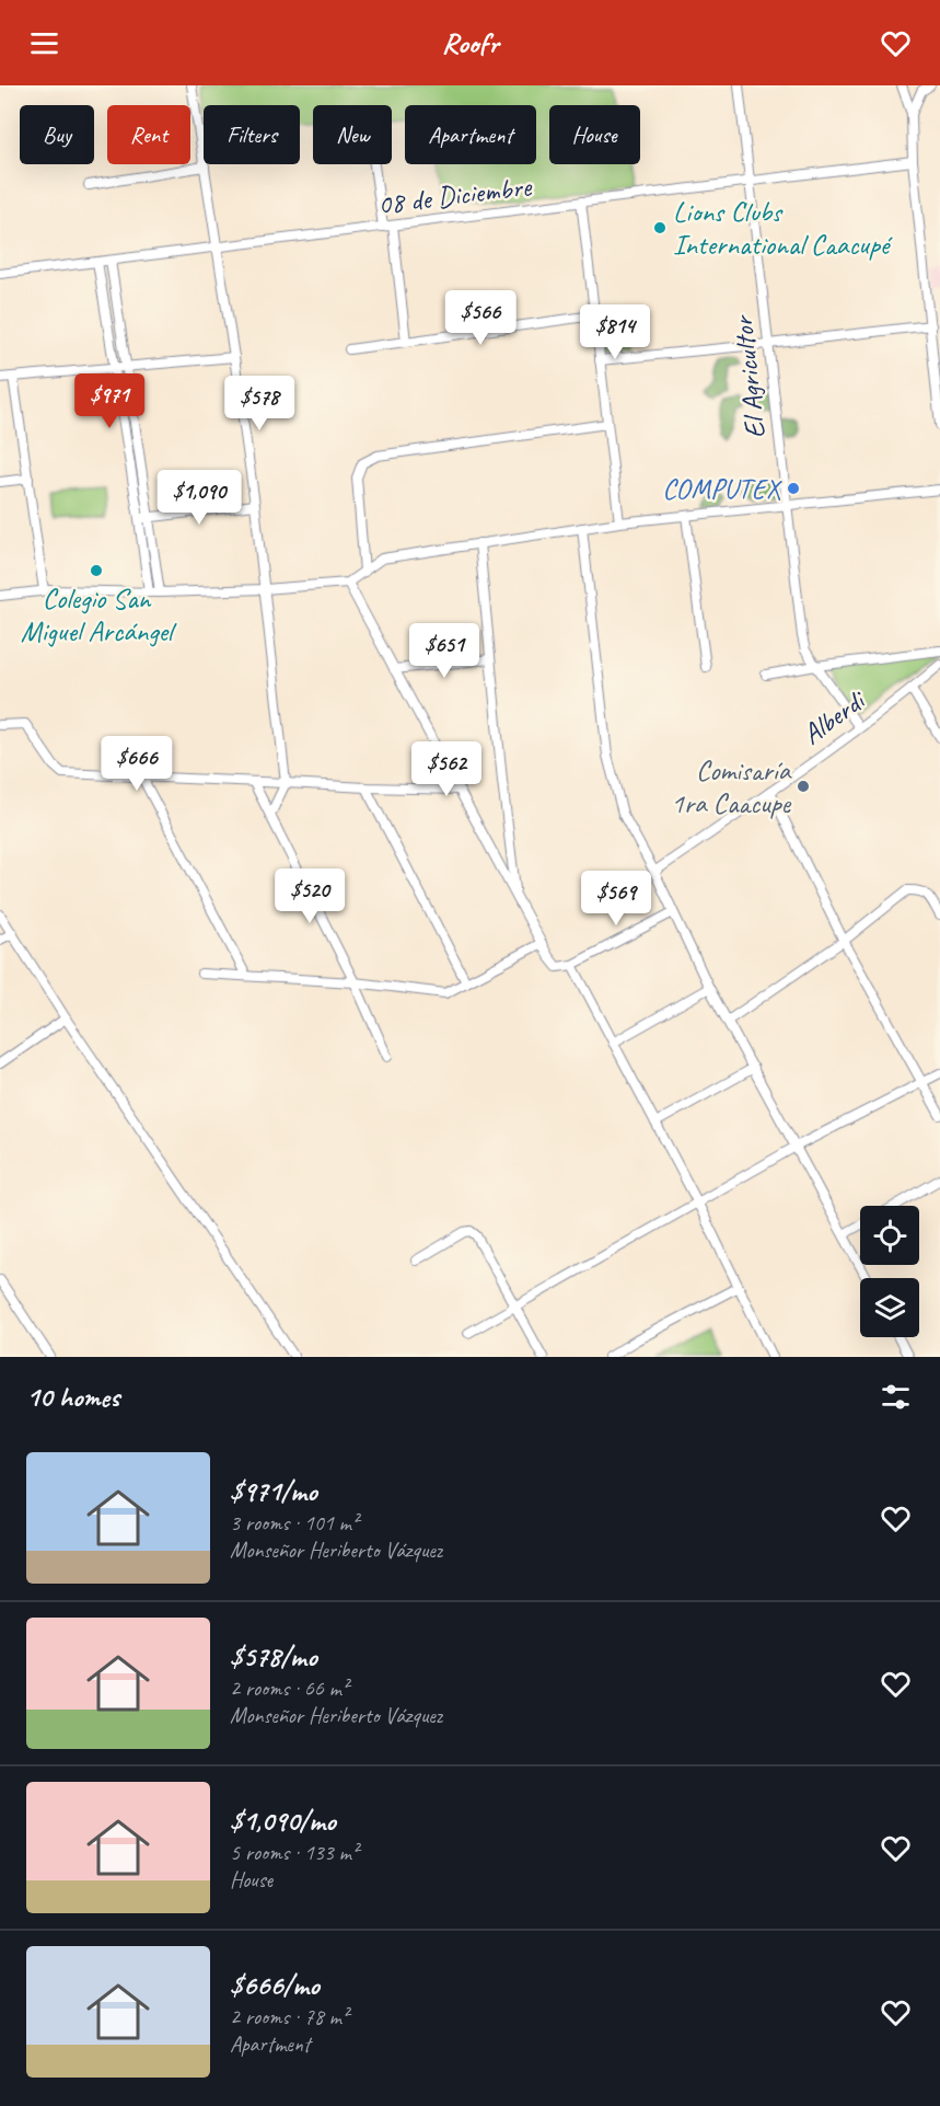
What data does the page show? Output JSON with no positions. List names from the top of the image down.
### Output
{
  "streets": {
    "street": ["08 de Diciembre", "El Agricultor", "Alberdi"]
  },
  "crossings": [
    ["08 de Diciembre", "El Agricultor"],
    ["El Agricultor", "Alberdi"]
  ],
  "places": [
    "Lions Clubs International Caacupé",
    "COMPUTEX",
    "Colegio San Miguel Arcángel",
    "Comisaría 1ra Caacupe"
  ],
  "page": {
    "header": "Roofr",
    "chip": [
      "Buy",
      "Rent",
      "Filters",
      "New",
      "Apartment",
      "House"
    ],
    "price": [
      "$566",
      "$814",
      "$971",
      "$578",
      "$1,090",
      "$651",
      "$666",
      "$562",
      "$520",
      "$569"
    ],
    "heading": "10 homes",
    "list": [
      {
        "name": "$971/mo",
        "note": "3 rooms · 101 m² · Monseñor Heriberto Vázquez"
      },
      {
        "name": "$578/mo",
        "note": "2 rooms · 66 m² · Monseñor Heriberto Vázquez"
      },
      {
        "name": "$1,090/mo",
        "note": "5 rooms · 133 m² · House"
      },
      {
        "name": "$666/mo",
        "note": "2 rooms · 78 m² · Apartment"
      }
    ]
  }
}
